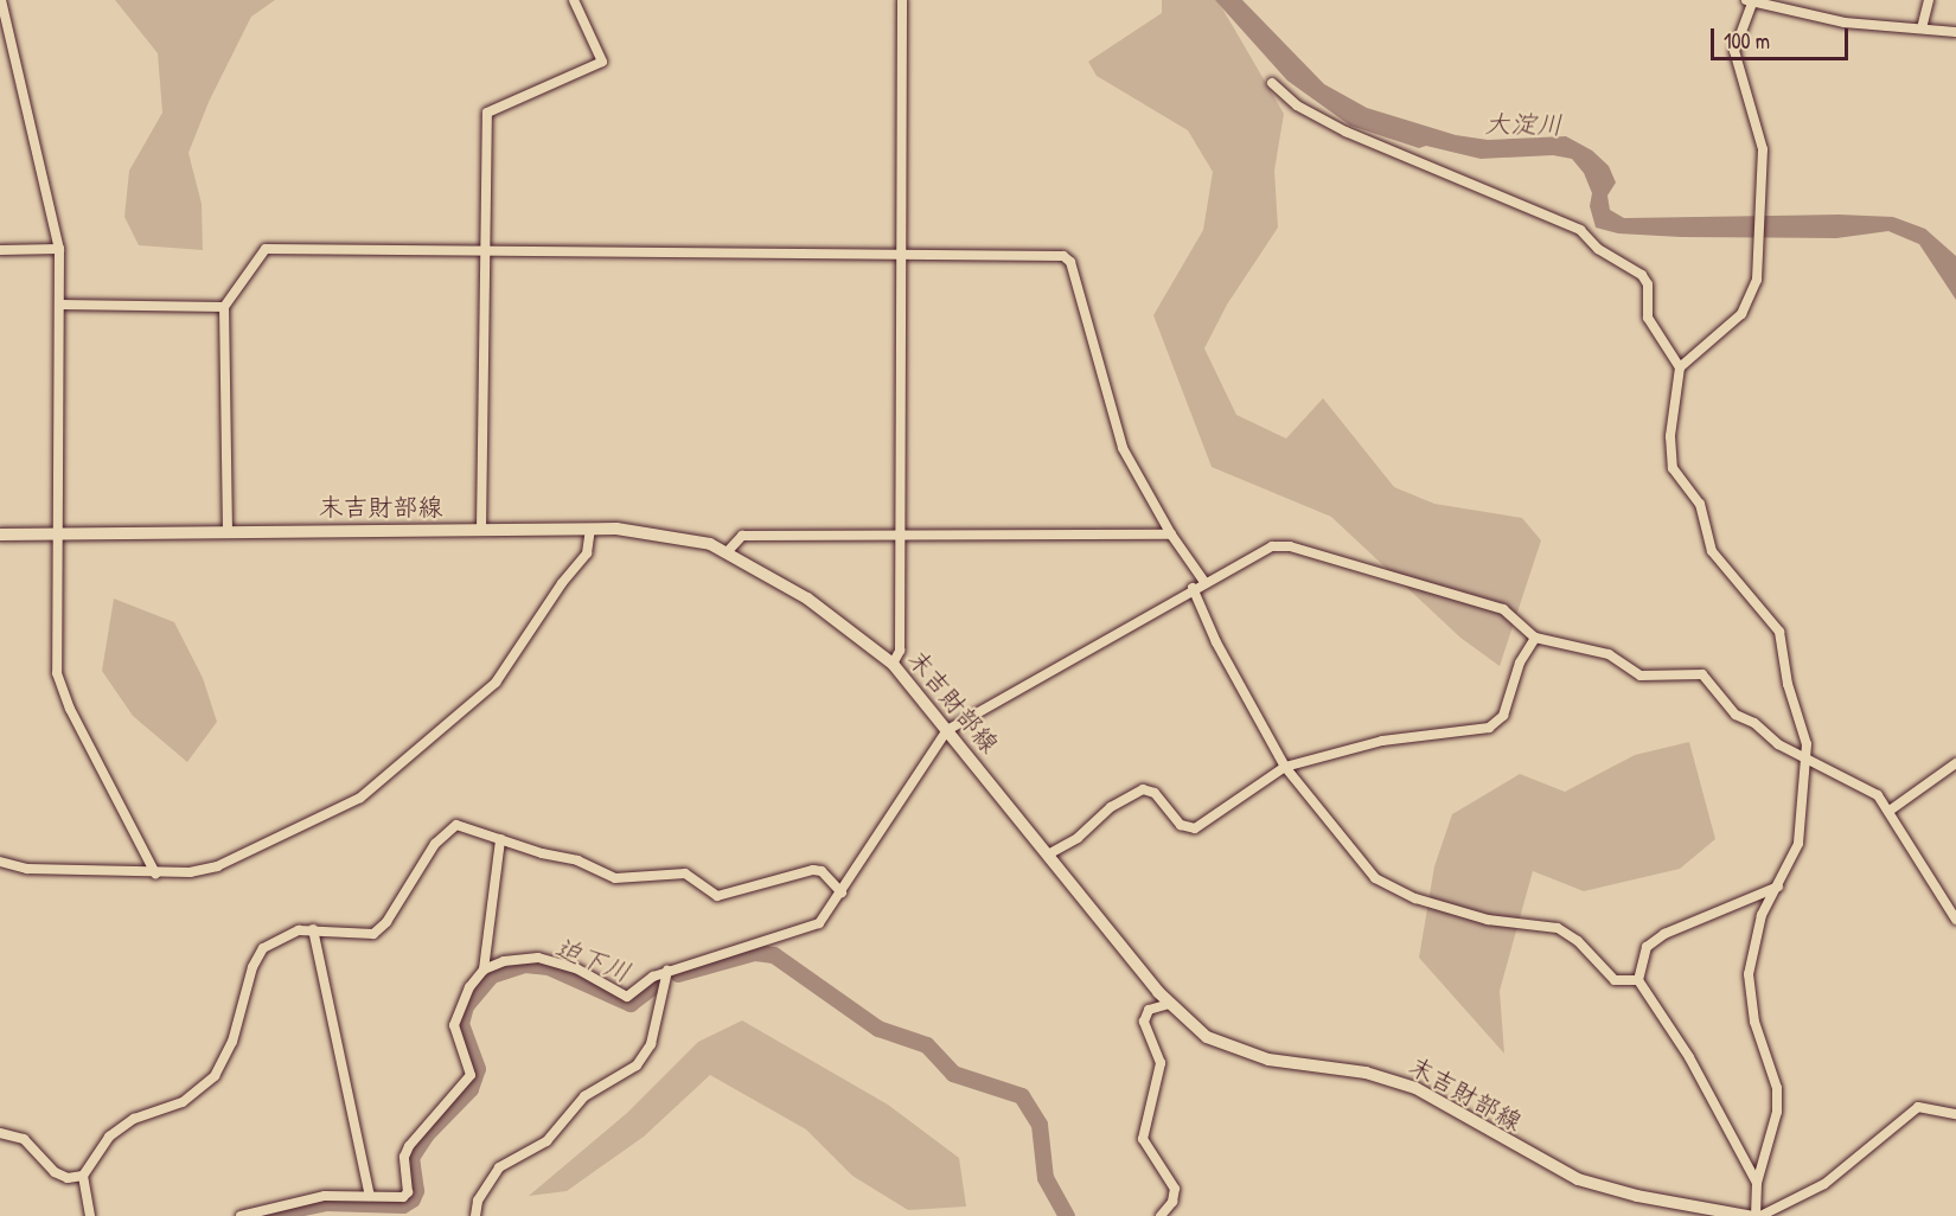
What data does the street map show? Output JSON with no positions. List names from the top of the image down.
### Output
{
  "streets": {
    "main road": ["末吉財部線"]
  },
  "water": ["大淀川", "迫下川"],
  "scale_bar": "100 m"
}
